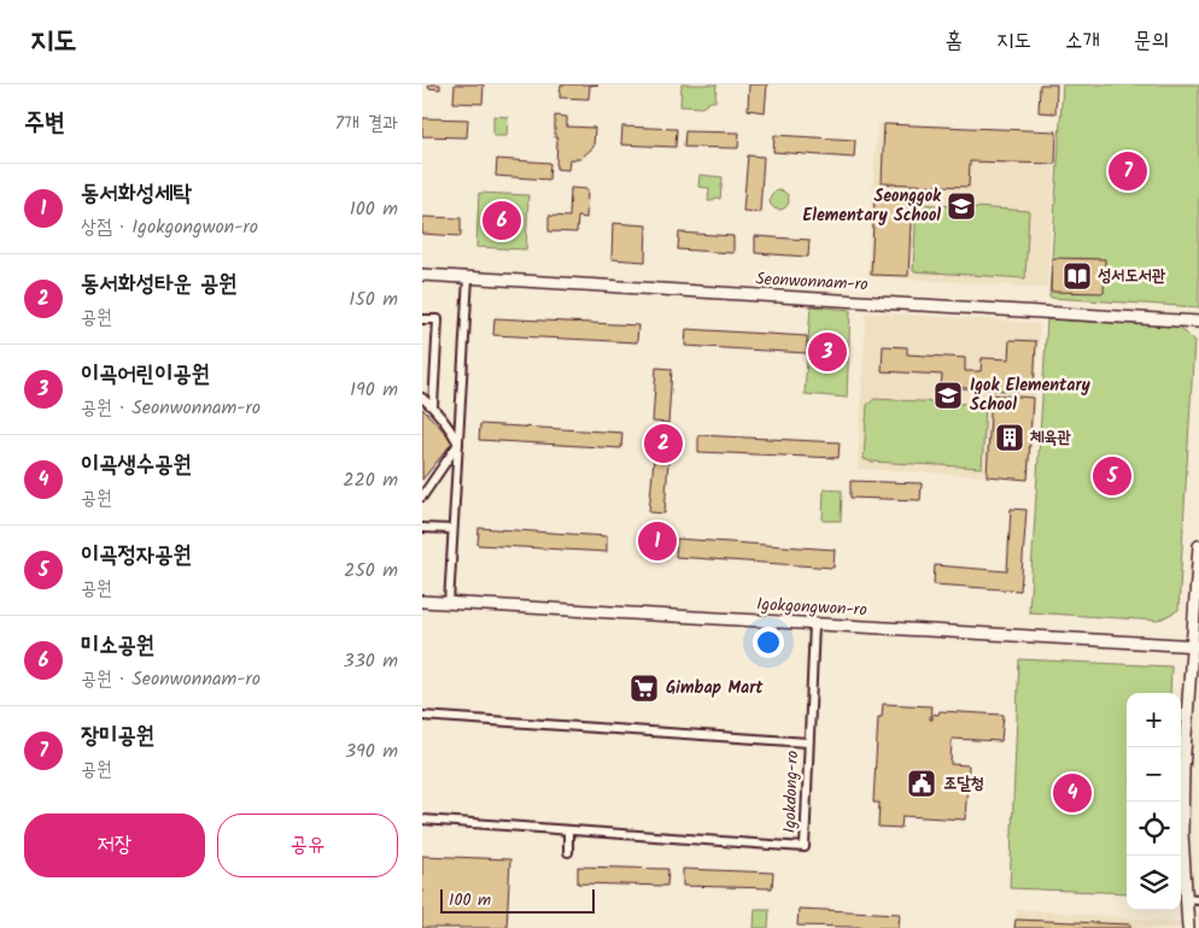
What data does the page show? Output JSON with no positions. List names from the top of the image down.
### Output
{
  "streets": {
    "main road": ["Seonwonnam-ro", "Igokgongwon-ro"],
    "street": ["Igokdong-ro"]
  },
  "places": {
    "school or university": ["Seonggok Elementary School", "Igok Elementary School"],
    "library": ["성서도서관"],
    "building": ["체육관"],
    "supermarket": ["Gimbap Mart"],
    "public building": ["조달청"]
  },
  "scale_bar": "100 m",
  "page": {
    "header": "지도",
    "nav": [
      "홈",
      "지도",
      "소개",
      "문의"
    ],
    "heading": ["주변", "7개 결과"],
    "pins": [
      "7",
      "6",
      "3",
      "2",
      "5",
      "1",
      "4"
    ],
    "list": [
      {
        "mark": "1",
        "name": "동서화성세탁",
        "note": "상점 · Igokgongwon-ro",
        "value": "100 m"
      },
      {
        "mark": "2",
        "name": "동서화성타운 공원",
        "note": "공원",
        "value": "150 m"
      },
      {
        "mark": "3",
        "name": "이곡어린이공원",
        "note": "공원 · Seonwonnam-ro",
        "value": "190 m"
      },
      {
        "mark": "4",
        "name": "이곡생수공원",
        "note": "공원",
        "value": "220 m"
      },
      {
        "mark": "5",
        "name": "이곡정자공원",
        "note": "공원",
        "value": "250 m"
      },
      {
        "mark": "6",
        "name": "미소공원",
        "note": "공원 · Seonwonnam-ro",
        "value": "330 m"
      },
      {
        "mark": "7",
        "name": "장미공원",
        "note": "공원",
        "value": "390 m"
      }
    ],
    "map_buttons": ["+", "−"],
    "buttons": ["저장", "공유"],
    "scale": "100 m"
  }
}
